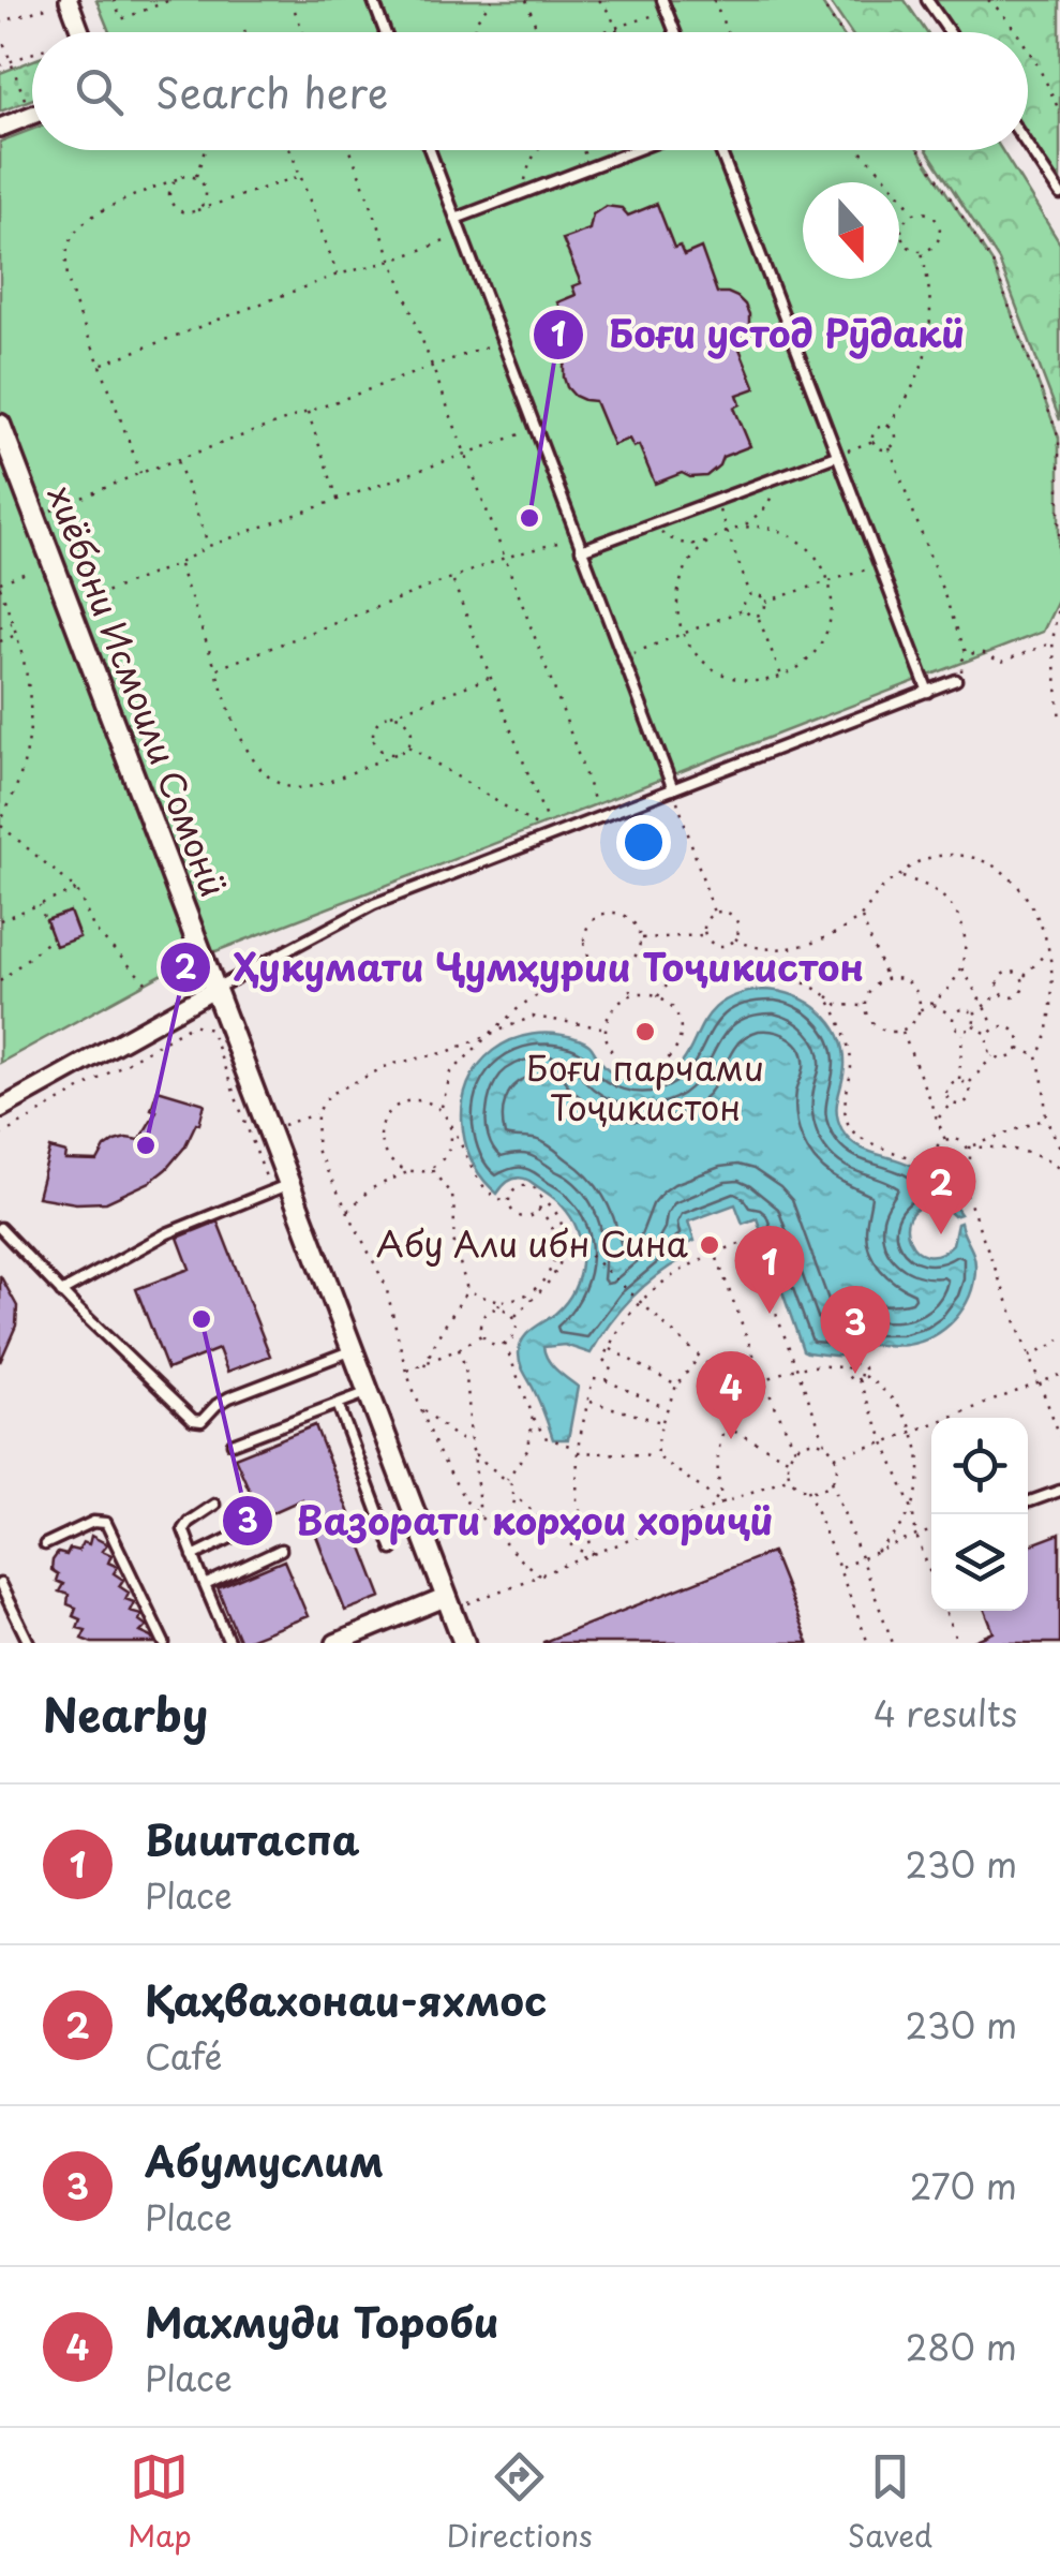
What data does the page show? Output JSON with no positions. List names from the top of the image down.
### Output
{
  "streets": {
    "street": ["хиёбони Исмоили Сомонӣ"]
  },
  "places": [
    "Боғи устод Рӯдакӣ",
    "Боғи парчами Тоҷикистон",
    "Ҳукумати Ҷумҳурии Тоҷикистон",
    "Абу Али ибн Сина",
    "Вазорати корҳои хориҷӣ"
  ],
  "north": "bottom",
  "page": {
    "search": "Search here",
    "pins": [
      "2",
      "1",
      "3",
      "4"
    ],
    "heading": ["Nearby", "4 results"],
    "list": [
      {
        "mark": "1",
        "name": "Виштаспа",
        "note": "Place",
        "value": "230 m"
      },
      {
        "mark": "2",
        "name": "Қаҳвахонаи-яхмос",
        "note": "Café",
        "value": "230 m"
      },
      {
        "mark": "3",
        "name": "Абумуслим",
        "note": "Place",
        "value": "270 m"
      },
      {
        "mark": "4",
        "name": "Махмуди Тороби",
        "note": "Place",
        "value": "280 m"
      }
    ],
    "nav": ["Map", "Directions", "Saved"]
  }
}
